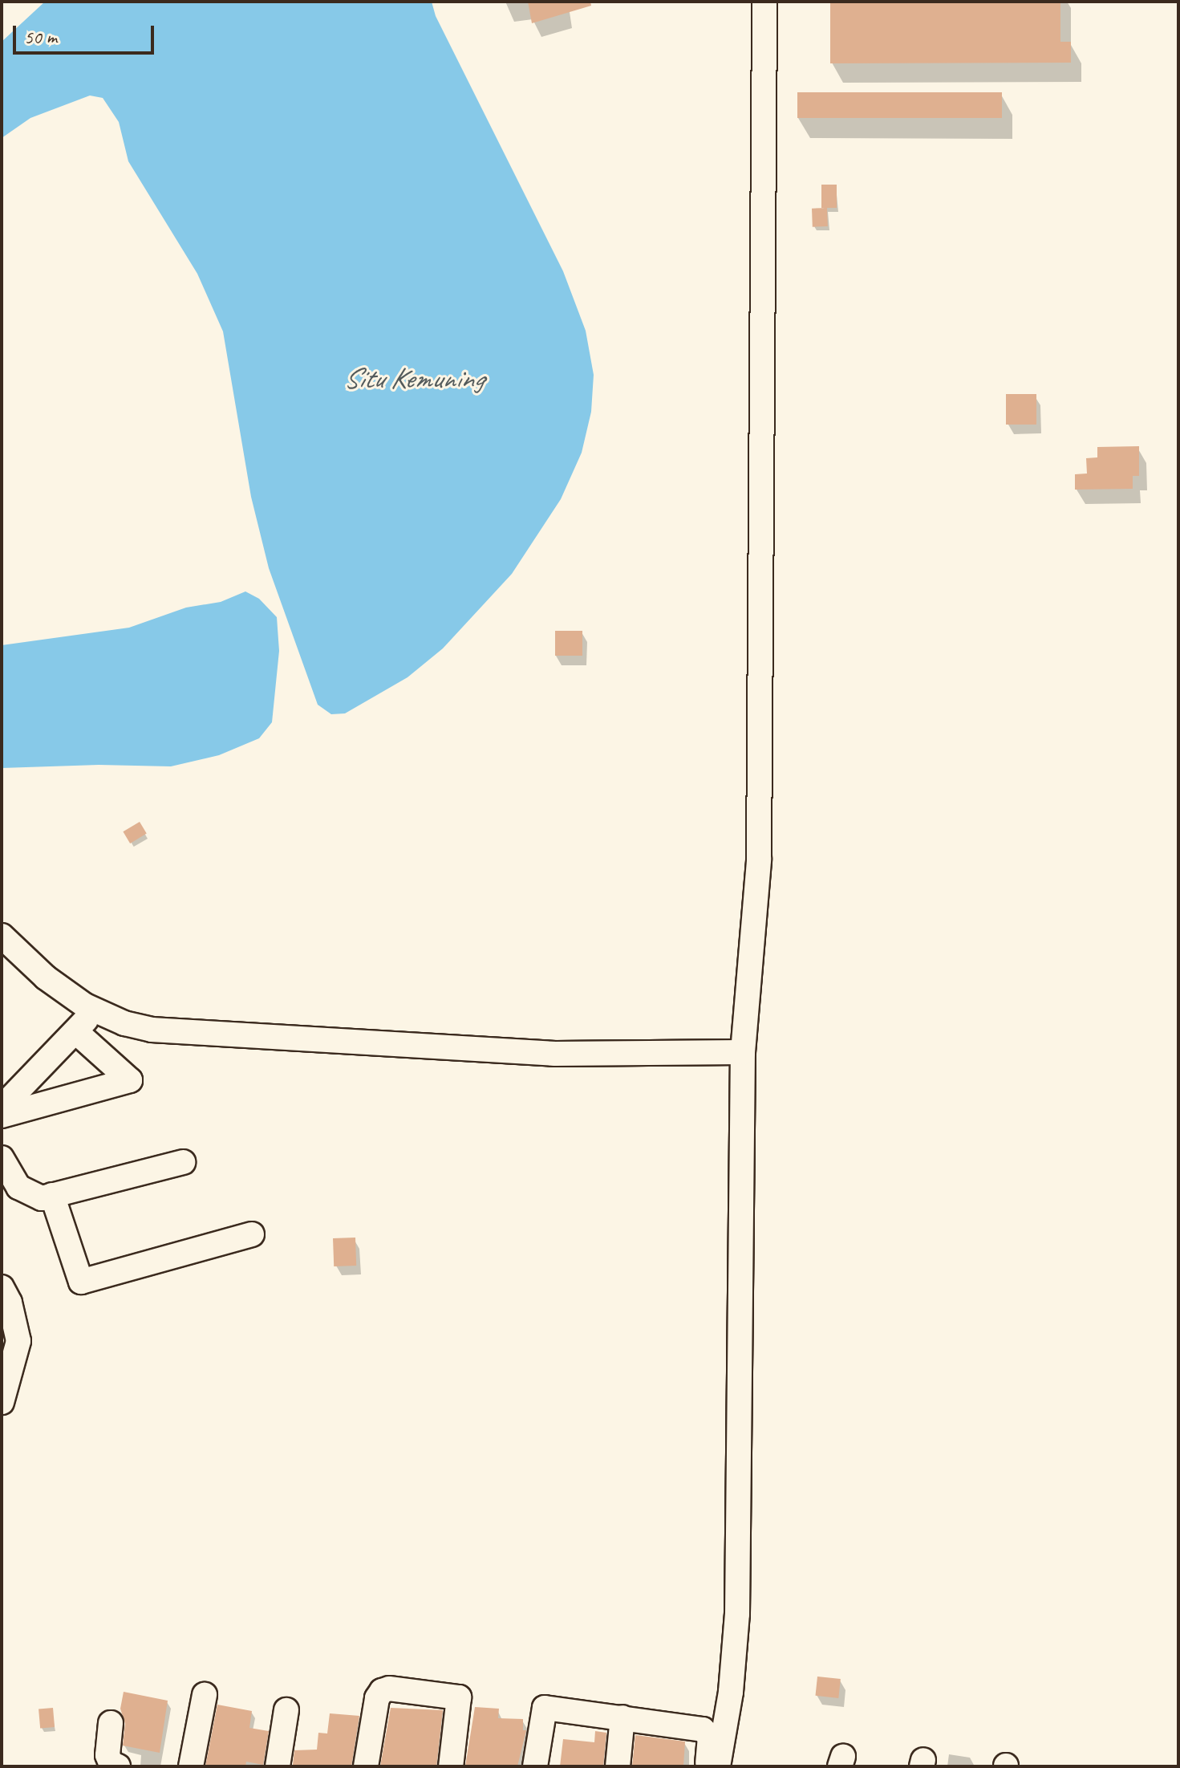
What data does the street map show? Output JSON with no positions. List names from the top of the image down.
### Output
{
  "water": ["Situ Kemuning"],
  "scale_bar": "50 m"
}
